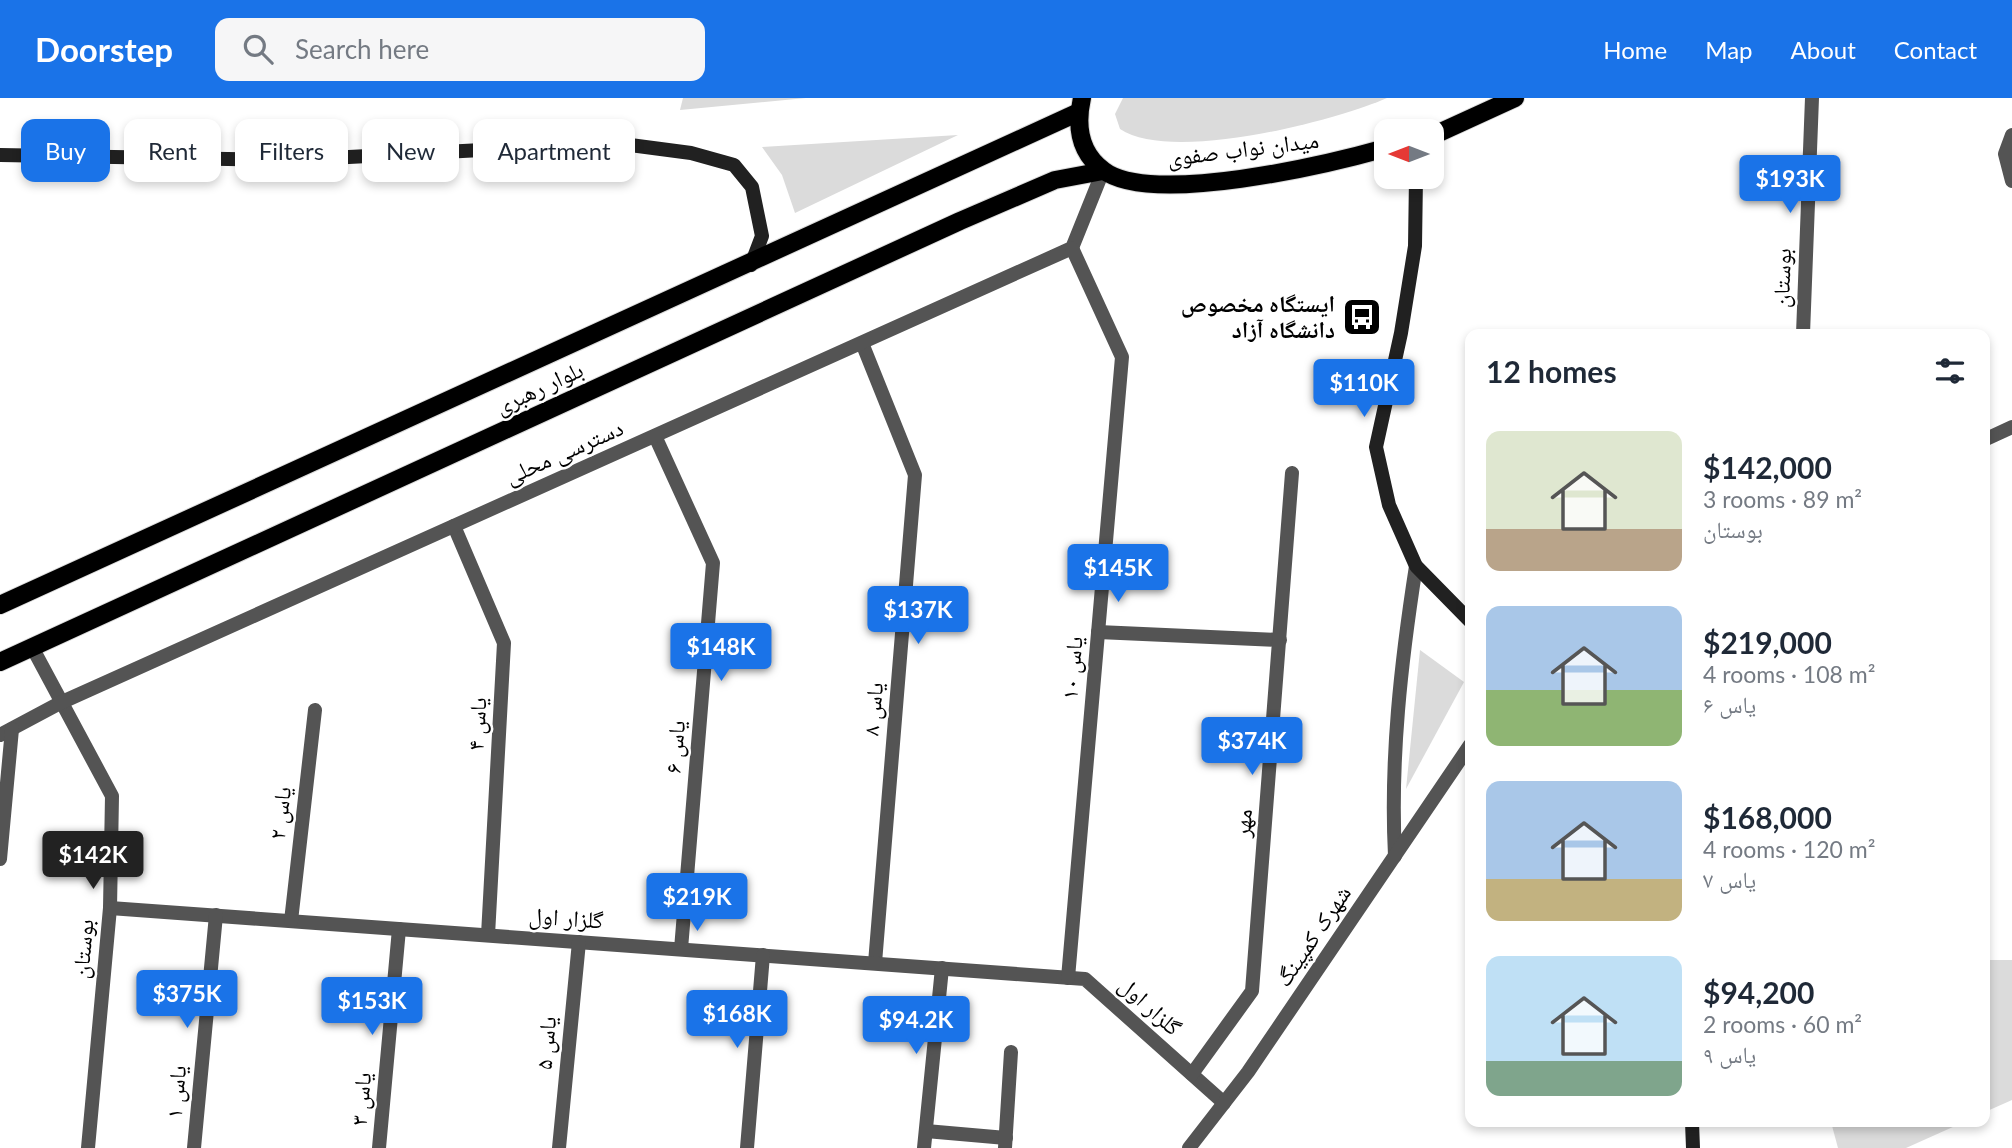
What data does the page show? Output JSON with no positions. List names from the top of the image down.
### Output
{
  "streets": {
    "main road": ["میدان نواب صفوی", "بلوار رهبری"],
    "street": [
      "بوستان",
      "دسترسی محلی",
      "یاس ۱۰",
      "یاس ۸",
      "یاس ۴",
      "یاس ۶",
      "یاس ۲",
      "مهر",
      "گلزار اول",
      "شهرک کمپینگ",
      "یاس ۵",
      "یاس ۱",
      "یاس ۳"
    ]
  },
  "crossings": [
    ["میدان نواب صفوی", "بلوار رهبری"],
    ["بوستان", "بلوار رهبری"],
    ["بوستان", "دسترسی محلی"],
    ["بوستان", "گلزار اول"],
    ["دسترسی محلی", "یاس ۱۰"],
    ["دسترسی محلی", "یاس ۸"],
    ["دسترسی محلی", "یاس ۴"],
    ["دسترسی محلی", "یاس ۶"],
    ["یاس ۱۰", "گلزار اول"],
    ["یاس ۸", "گلزار اول"],
    ["یاس ۴", "گلزار اول"],
    ["یاس ۶", "گلزار اول"],
    ["یاس ۲", "گلزار اول"],
    ["مهر", "گلزار اول"],
    ["گلزار اول", "شهرک کمپینگ"],
    ["گلزار اول", "یاس ۵"],
    ["گلزار اول", "یاس ۱"],
    ["گلزار اول", "یاس ۳"]
  ],
  "places": {
    "bus stop": ["ایستگاه مخصوص دانشگاه آزاد"]
  },
  "north": "left",
  "page": {
    "header": "Doorstep",
    "search": "Search here",
    "nav": [
      "Home",
      "Map",
      "About",
      "Contact"
    ],
    "chip": [
      "Buy",
      "Rent",
      "Filters",
      "New",
      "Apartment"
    ],
    "price": [
      "$193K",
      "$110K",
      "$145K",
      "$137K",
      "$148K",
      "$374K",
      "$142K",
      "$219K",
      "$375K",
      "$153K",
      "$168K",
      "$94.2K"
    ],
    "heading": "12 homes",
    "list": [
      {
        "name": "$142,000",
        "note": "3 rooms · 89 m² · بوستان"
      },
      {
        "name": "$219,000",
        "note": "4 rooms · 108 m² · یاس ۶"
      },
      {
        "name": "$168,000",
        "note": "4 rooms · 120 m² · یاس ۷"
      },
      {
        "name": "$94,200",
        "note": "2 rooms · 60 m² · یاس ۹"
      }
    ]
  }
}
